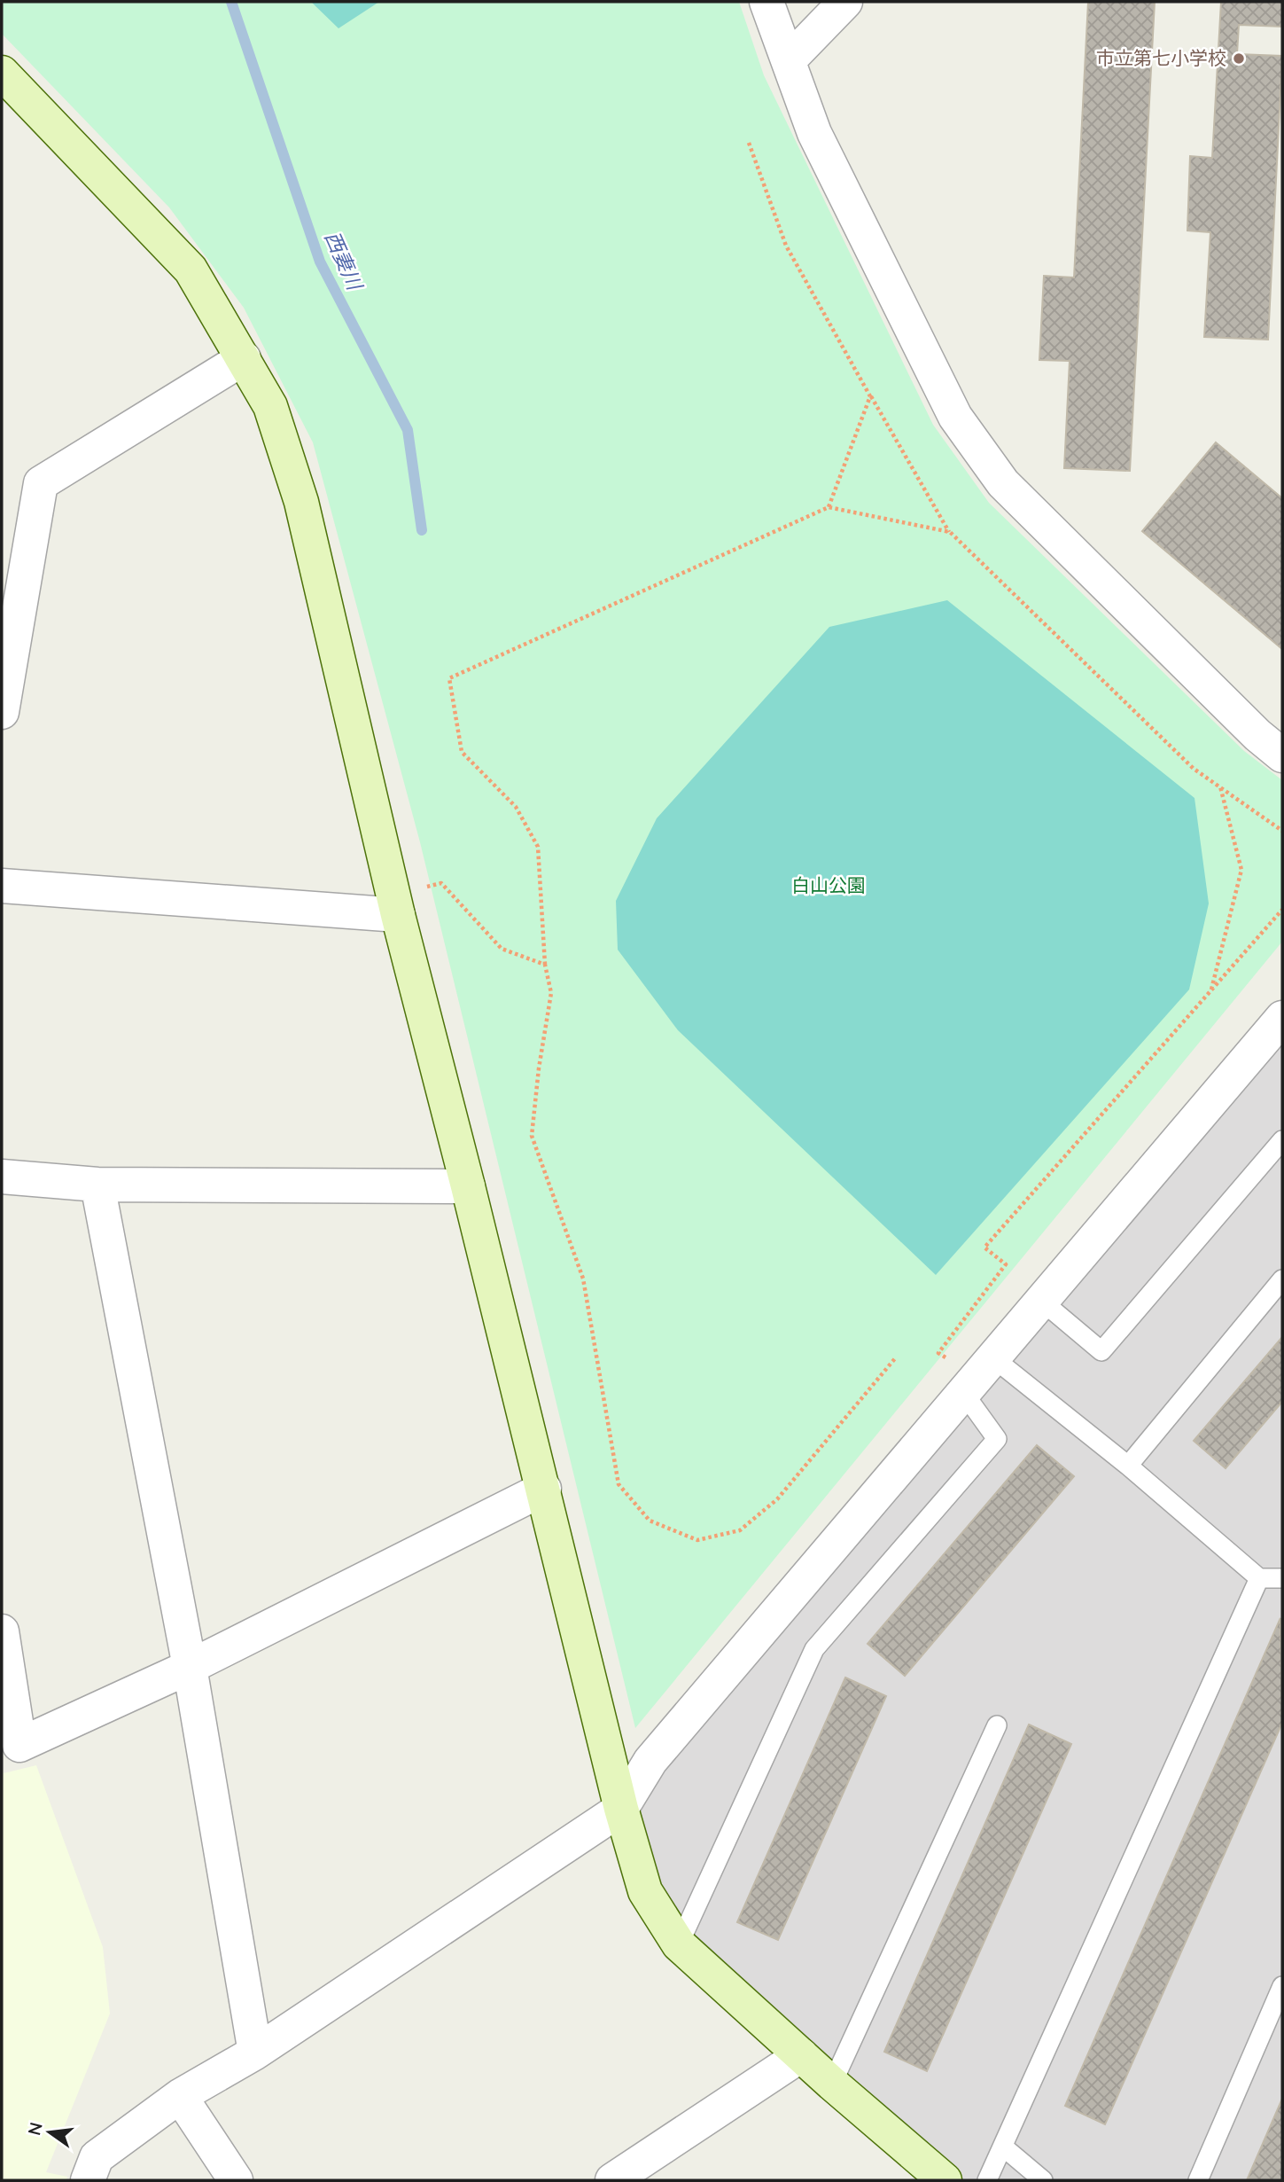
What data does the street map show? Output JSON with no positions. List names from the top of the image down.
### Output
{
  "water": ["西妻川"],
  "parks": ["白山公園"],
  "places": ["市立第七小学校"],
  "north": "left"
}
